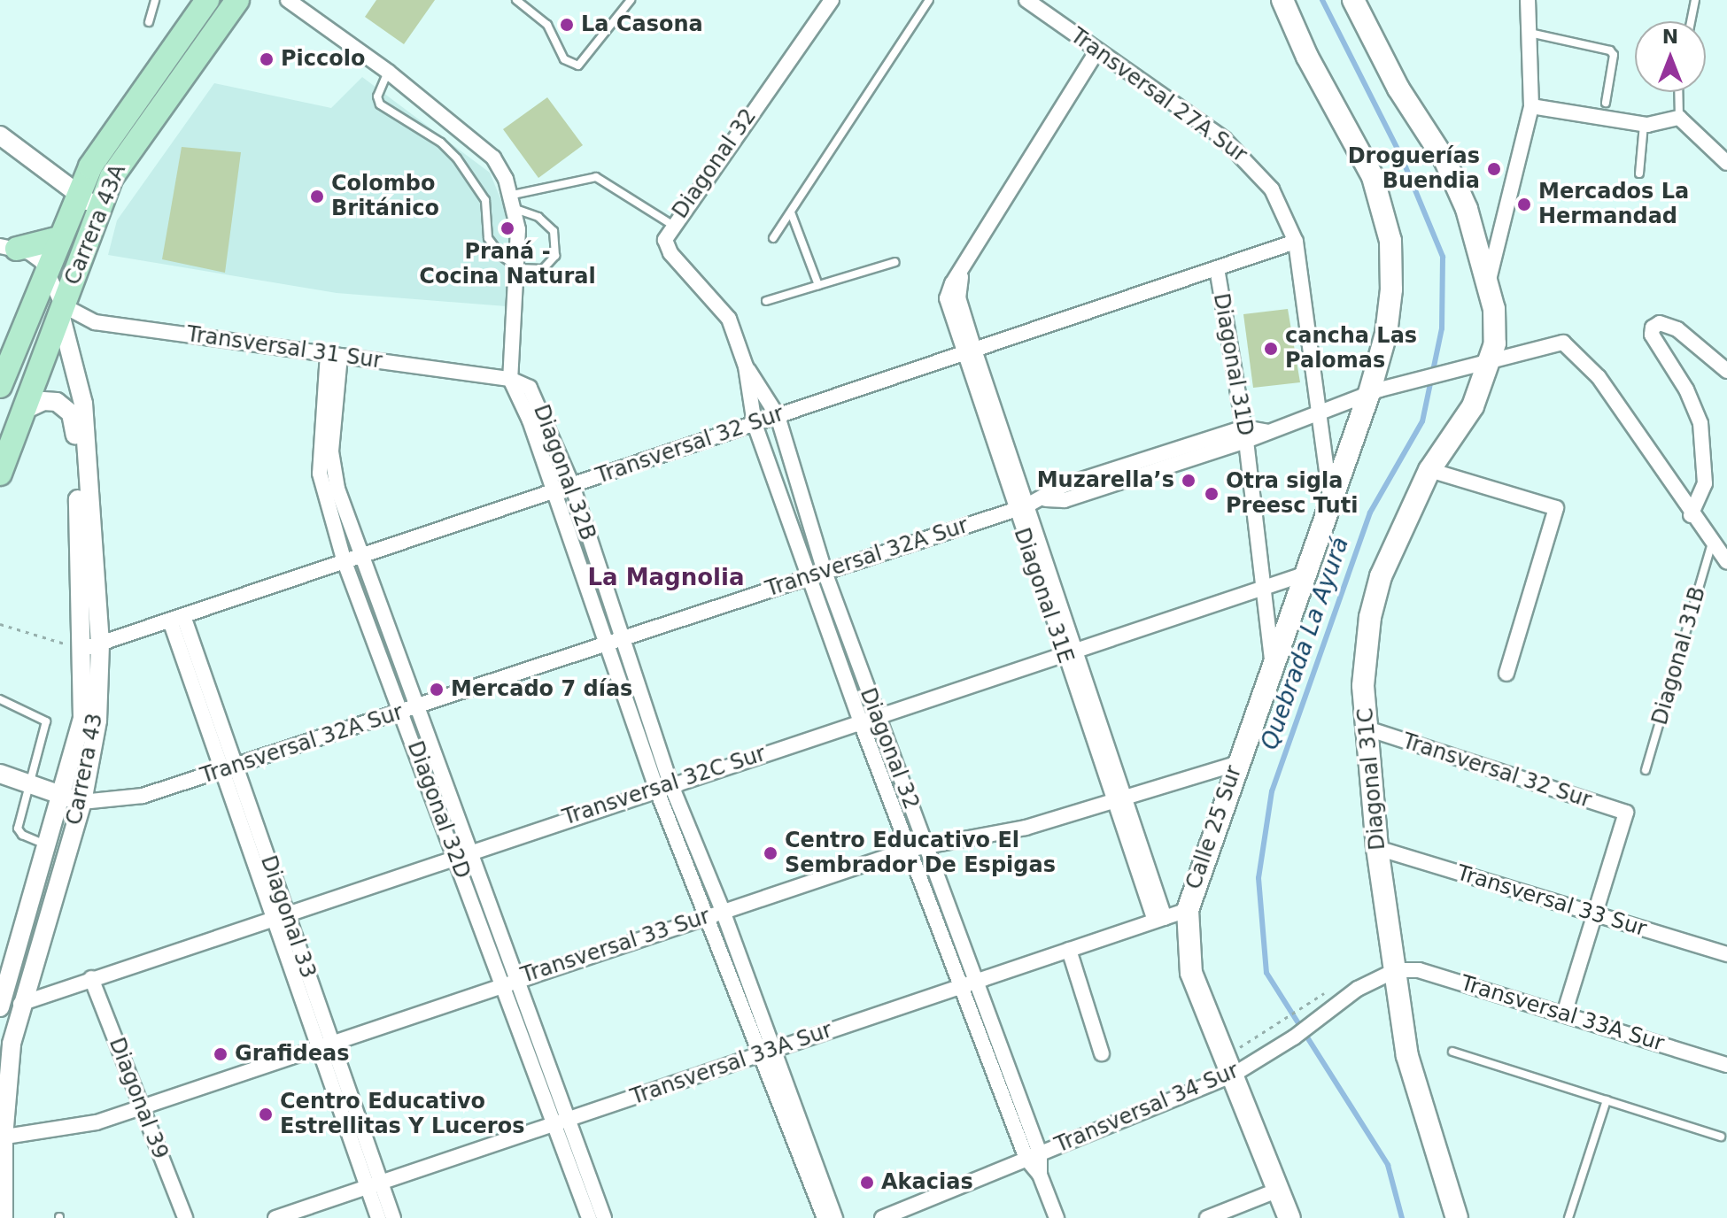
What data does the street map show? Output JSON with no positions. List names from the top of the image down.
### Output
{
  "streets": {
    "main road": ["Carrera 43A", "Diagonal 31C", "Calle 25 Sur"],
    "street": [
      "Transversal 27A Sur",
      "Diagonal 32",
      "Transversal 31 Sur",
      "Diagonal 31D",
      "Transversal 32 Sur",
      "Diagonal 32B",
      "Transversal 32A Sur",
      "Diagonal 31E",
      "Carrera 43",
      "Transversal 32C Sur",
      "Diagonal 32D",
      "Transversal 33 Sur",
      "Diagonal 33",
      "Transversal 33A Sur",
      "Diagonal 39",
      "Transversal 34 Sur"
    ],
    "lane": ["Diagonal 31B"]
  },
  "crossings": [
    ["Transversal 27A Sur", "Transversal 32 Sur"],
    ["Transversal 27A Sur", "Diagonal 31E"],
    ["Diagonal 32", "Transversal 32 Sur"],
    ["Diagonal 32", "Transversal 32A Sur"],
    ["Diagonal 32", "Transversal 32C Sur"],
    ["Diagonal 32", "Transversal 33 Sur"],
    ["Diagonal 32", "Transversal 33A Sur"],
    ["Diagonal 32", "Transversal 34 Sur"],
    ["Carrera 43A", "Transversal 31 Sur"],
    ["Carrera 43A", "Carrera 43"],
    ["Transversal 31 Sur", "Diagonal 32B"],
    ["Transversal 31 Sur", "Carrera 43"],
    ["Transversal 31 Sur", "Diagonal 32D"],
    ["Diagonal 31D", "Transversal 32 Sur"],
    ["Diagonal 31D", "Transversal 32A Sur"],
    ["Diagonal 31D", "Transversal 32C Sur"],
    ["Diagonal 31D", "Calle 25 Sur"],
    ["Transversal 32 Sur", "Diagonal 32B"],
    ["Transversal 32 Sur", "Diagonal 31E"],
    ["Transversal 32 Sur", "Carrera 43"],
    ["Transversal 32 Sur", "Diagonal 31C"],
    ["Transversal 32 Sur", "Diagonal 32D"],
    ["Transversal 32 Sur", "Transversal 33 Sur"],
    ["Transversal 32 Sur", "Diagonal 33"],
    ["Diagonal 32B", "Transversal 32A Sur"],
    ["Diagonal 32B", "Transversal 32C Sur"],
    ["Diagonal 32B", "Transversal 33 Sur"],
    ["Diagonal 32B", "Transversal 33A Sur"],
    ["Transversal 32A Sur", "Diagonal 31E"],
    ["Transversal 32A Sur", "Carrera 43"],
    ["Transversal 32A Sur", "Diagonal 31C"],
    ["Transversal 32A Sur", "Diagonal 32D"],
    ["Transversal 32A Sur", "Calle 25 Sur"],
    ["Transversal 32A Sur", "Diagonal 33"],
    ["Diagonal 31E", "Transversal 32C Sur"],
    ["Diagonal 31E", "Transversal 33 Sur"],
    ["Diagonal 31E", "Transversal 33A Sur"],
    ["Carrera 43", "Transversal 32C Sur"],
    ["Carrera 43", "Transversal 33 Sur"],
    ["Diagonal 31C", "Transversal 33 Sur"],
    ["Diagonal 31C", "Transversal 33A Sur"],
    ["Diagonal 31C", "Transversal 34 Sur"],
    ["Transversal 32C Sur", "Diagonal 32D"],
    ["Transversal 32C Sur", "Calle 25 Sur"],
    ["Transversal 32C Sur", "Diagonal 33"],
    ["Transversal 32C Sur", "Diagonal 39"],
    ["Diagonal 32D", "Transversal 33 Sur"],
    ["Diagonal 32D", "Transversal 33A Sur"],
    ["Calle 25 Sur", "Transversal 33 Sur"],
    ["Calle 25 Sur", "Transversal 33A Sur"],
    ["Calle 25 Sur", "Transversal 34 Sur"],
    ["Transversal 33 Sur", "Diagonal 33"],
    ["Transversal 33 Sur", "Diagonal 39"],
    ["Diagonal 33", "Transversal 33A Sur"],
    ["Transversal 33A Sur", "Transversal 34 Sur"]
  ],
  "districts": ["La Magnolia"],
  "water": ["Quebrada La Ayurá"],
  "places": [
    "La Casona",
    "Piccolo",
    "Droguerías Buendia",
    "Colombo Británico",
    "Mercados La Hermandad",
    "Praná - Cocina Natural",
    "cancha Las Palomas",
    "Muzarella’s",
    "Otra sigla Preesc Tuti",
    "Mercado 7 días",
    "Centro Educativo El Sembrador De Espigas",
    "Grafideas",
    "Centro Educativo Estrellitas Y Luceros",
    "Akacias"
  ],
  "north": "top"
}
